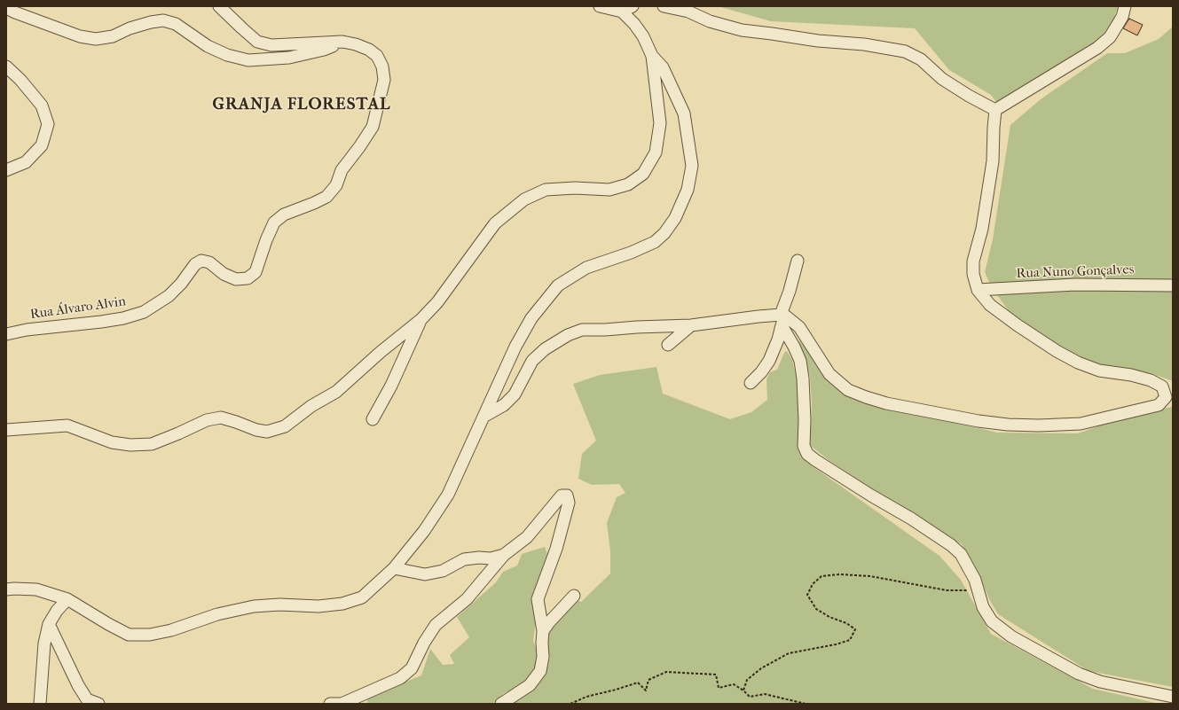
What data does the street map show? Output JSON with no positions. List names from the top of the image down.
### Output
{
  "streets": {
    "street": ["Rua Nuno Gonçalves", "Rua Álvaro Alvin"]
  },
  "districts": ["GRANJA FLORESTAL"]
}
